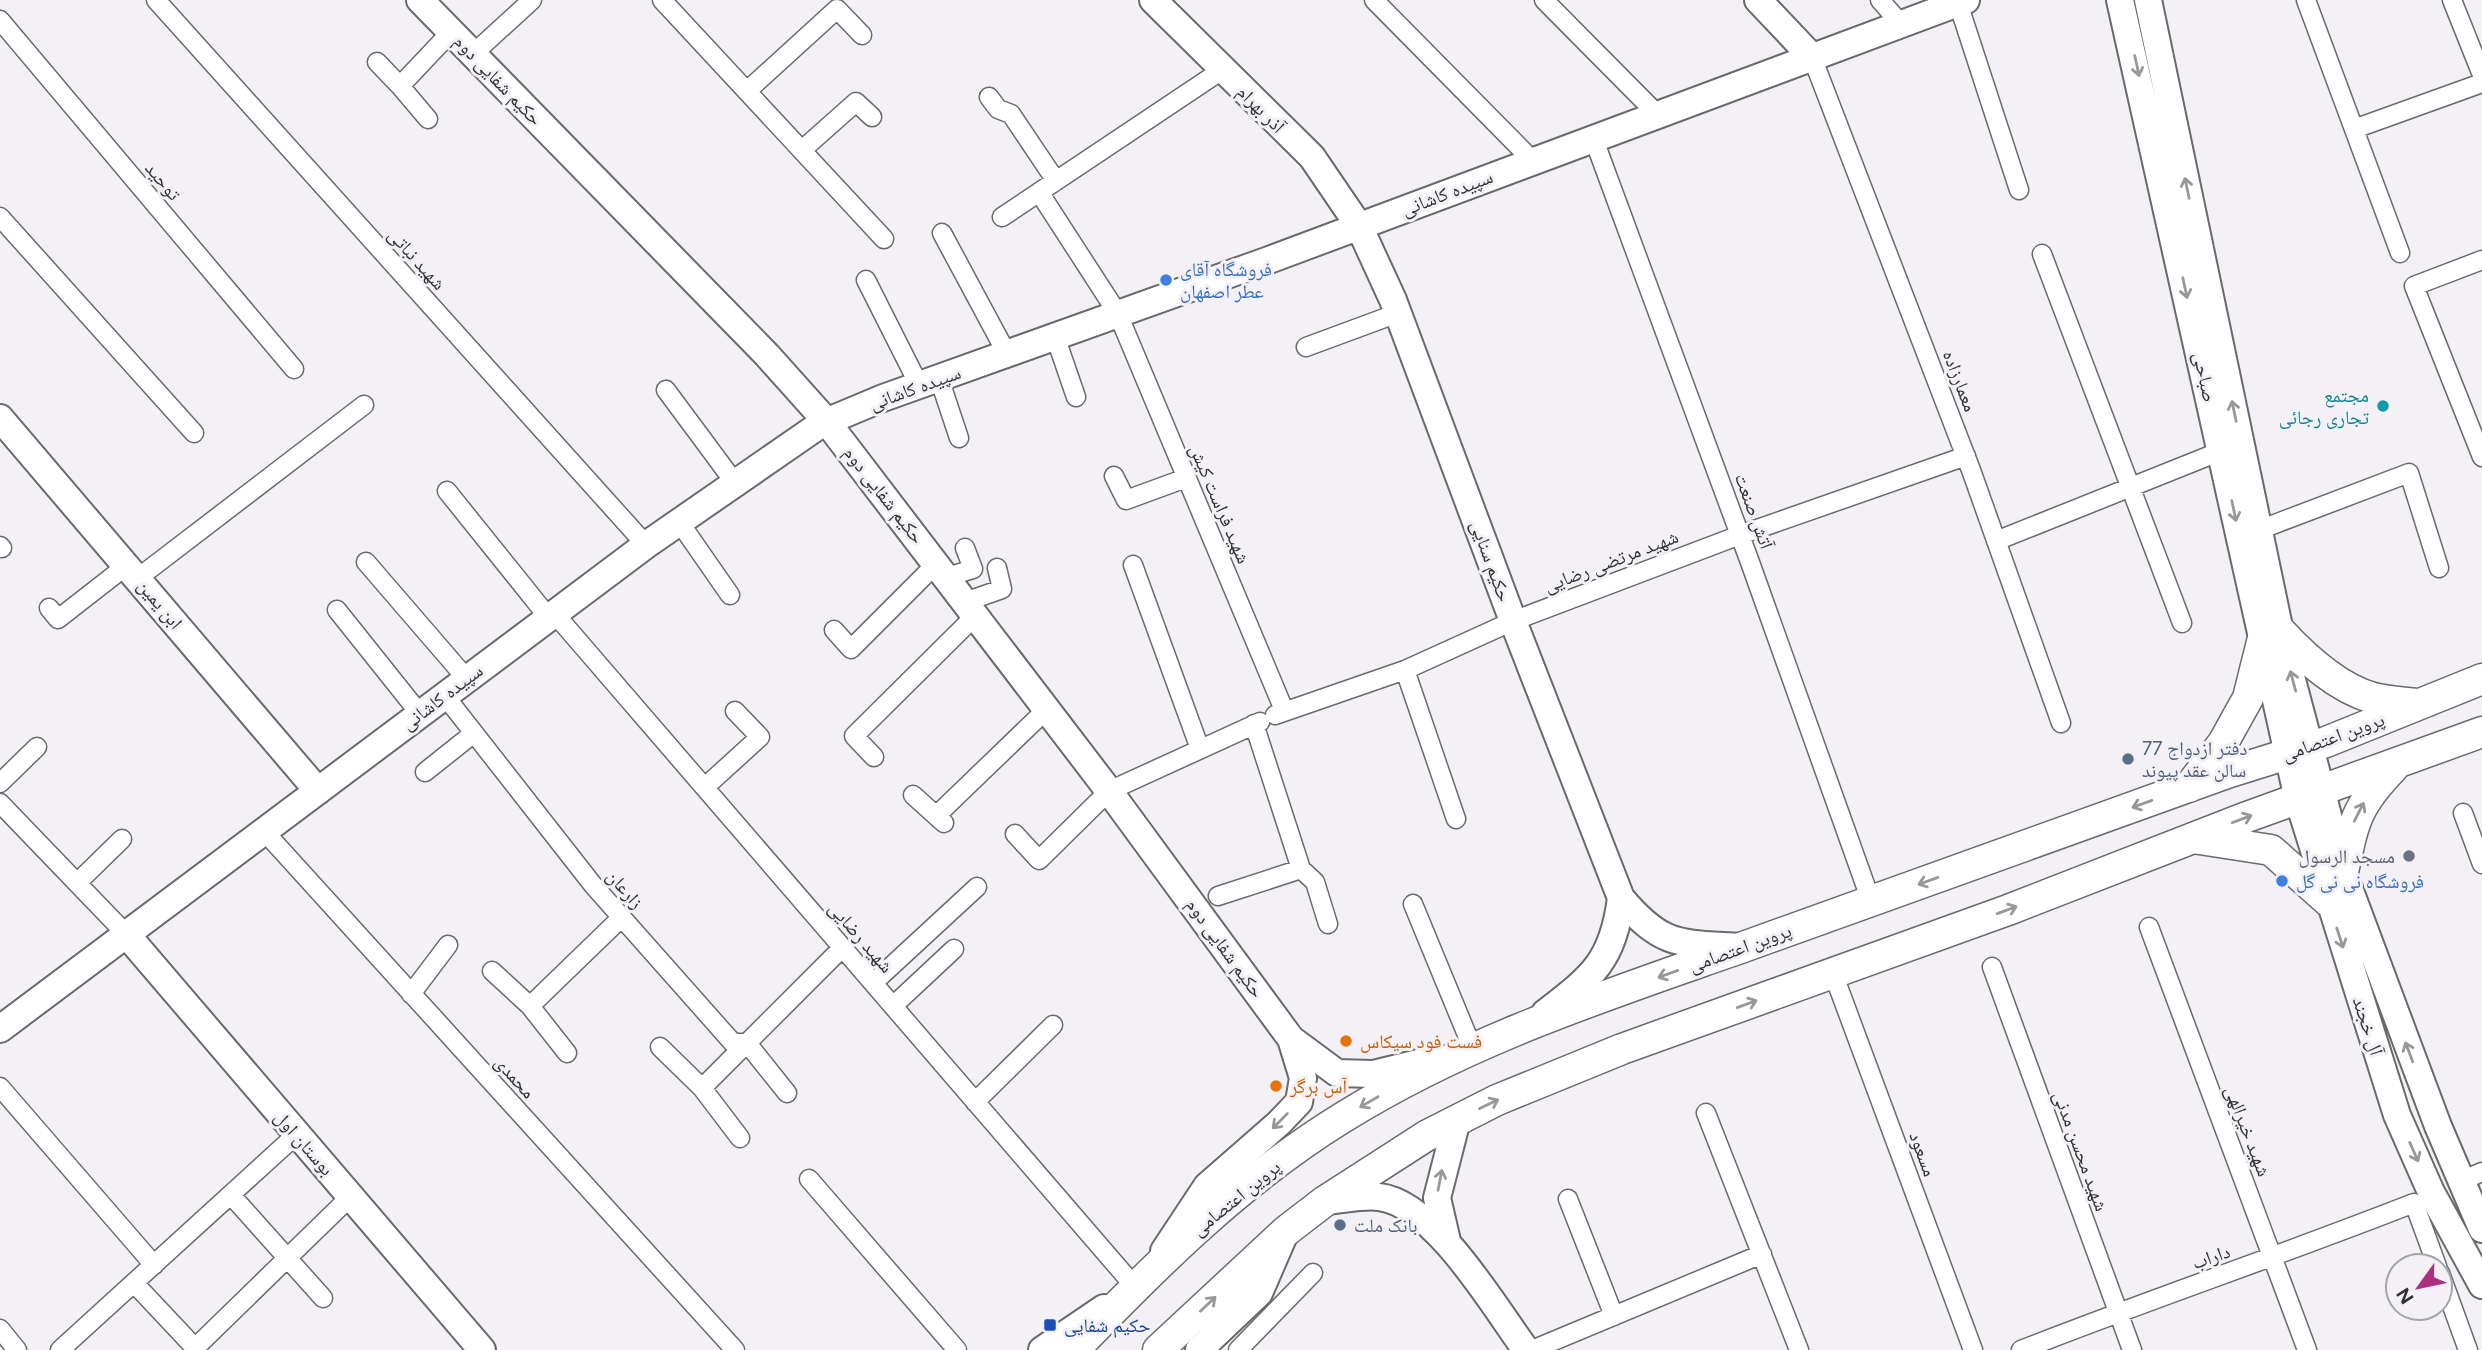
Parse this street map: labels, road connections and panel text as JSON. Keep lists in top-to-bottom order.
{
  "streets": {
    "main road": ["پروین اعتصامی"],
    "street": [
      "حکیم شفایی دوم",
      "آذر بهرام",
      "توحید",
      "سپیده کاشانی",
      "شهید نباتی",
      "صباحی",
      "معمارزاده",
      "شهید فراست کیش",
      "آتش صنعت",
      "حکیم سنایی",
      "شهید مرتضی رضایی",
      "ابن یمین",
      "زارعان",
      "شهید رضایی",
      "آل خجند",
      "محمدی",
      "شهید خیرالهی",
      "بوستان اول",
      "شهید محسن مدنی",
      "مسعود",
      "داراب"
    ]
  },
  "crossings": [
    ["حکیم شفایی دوم", "سپیده کاشانی"],
    ["حکیم شفایی دوم", "شهید مرتضی رضایی"],
    ["آذر بهرام", "سپیده کاشانی"],
    ["آذر بهرام", "حکیم سنایی"],
    ["سپیده کاشانی", "شهید نباتی"],
    ["سپیده کاشانی", "معمارزاده"],
    ["سپیده کاشانی", "شهید فراست کیش"],
    ["سپیده کاشانی", "آتش صنعت"],
    ["سپیده کاشانی", "حکیم سنایی"],
    ["سپیده کاشانی", "ابن یمین"],
    ["سپیده کاشانی", "زارعان"],
    ["سپیده کاشانی", "شهید رضایی"],
    ["سپیده کاشانی", "محمدی"],
    ["سپیده کاشانی", "بوستان اول"],
    ["صباحی", "پروین اعتصامی"],
    ["صباحی", "آل خجند"],
    ["معمارزاده", "شهید مرتضی رضایی"],
    ["شهید فراست کیش", "شهید مرتضی رضایی"],
    ["آتش صنعت", "شهید مرتضی رضایی"],
    ["آتش صنعت", "پروین اعتصامی"],
    ["حکیم سنایی", "شهید مرتضی رضایی"],
    ["پروین اعتصامی", "شهید رضایی"],
    ["پروین اعتصامی", "آل خجند"],
    ["شهید خیرالهی", "داراب"],
    ["شهید محسن مدنی", "داراب"]
  ],
  "places": {
    "other": [
      "فروشگاه آقای عطر اصفهان",
      "مجتمع تجاری رجائی",
      "دفتر ازدواج 77 سالن عقد پیوند",
      "مسجد الرسول",
      "فروشگاه نی نی گل",
      "فست فود سیکاس",
      "آس برگر",
      "بانک ملت"
    ],
    "transit": ["حکیم شفایی"]
  },
  "north": "bottom left"
}
